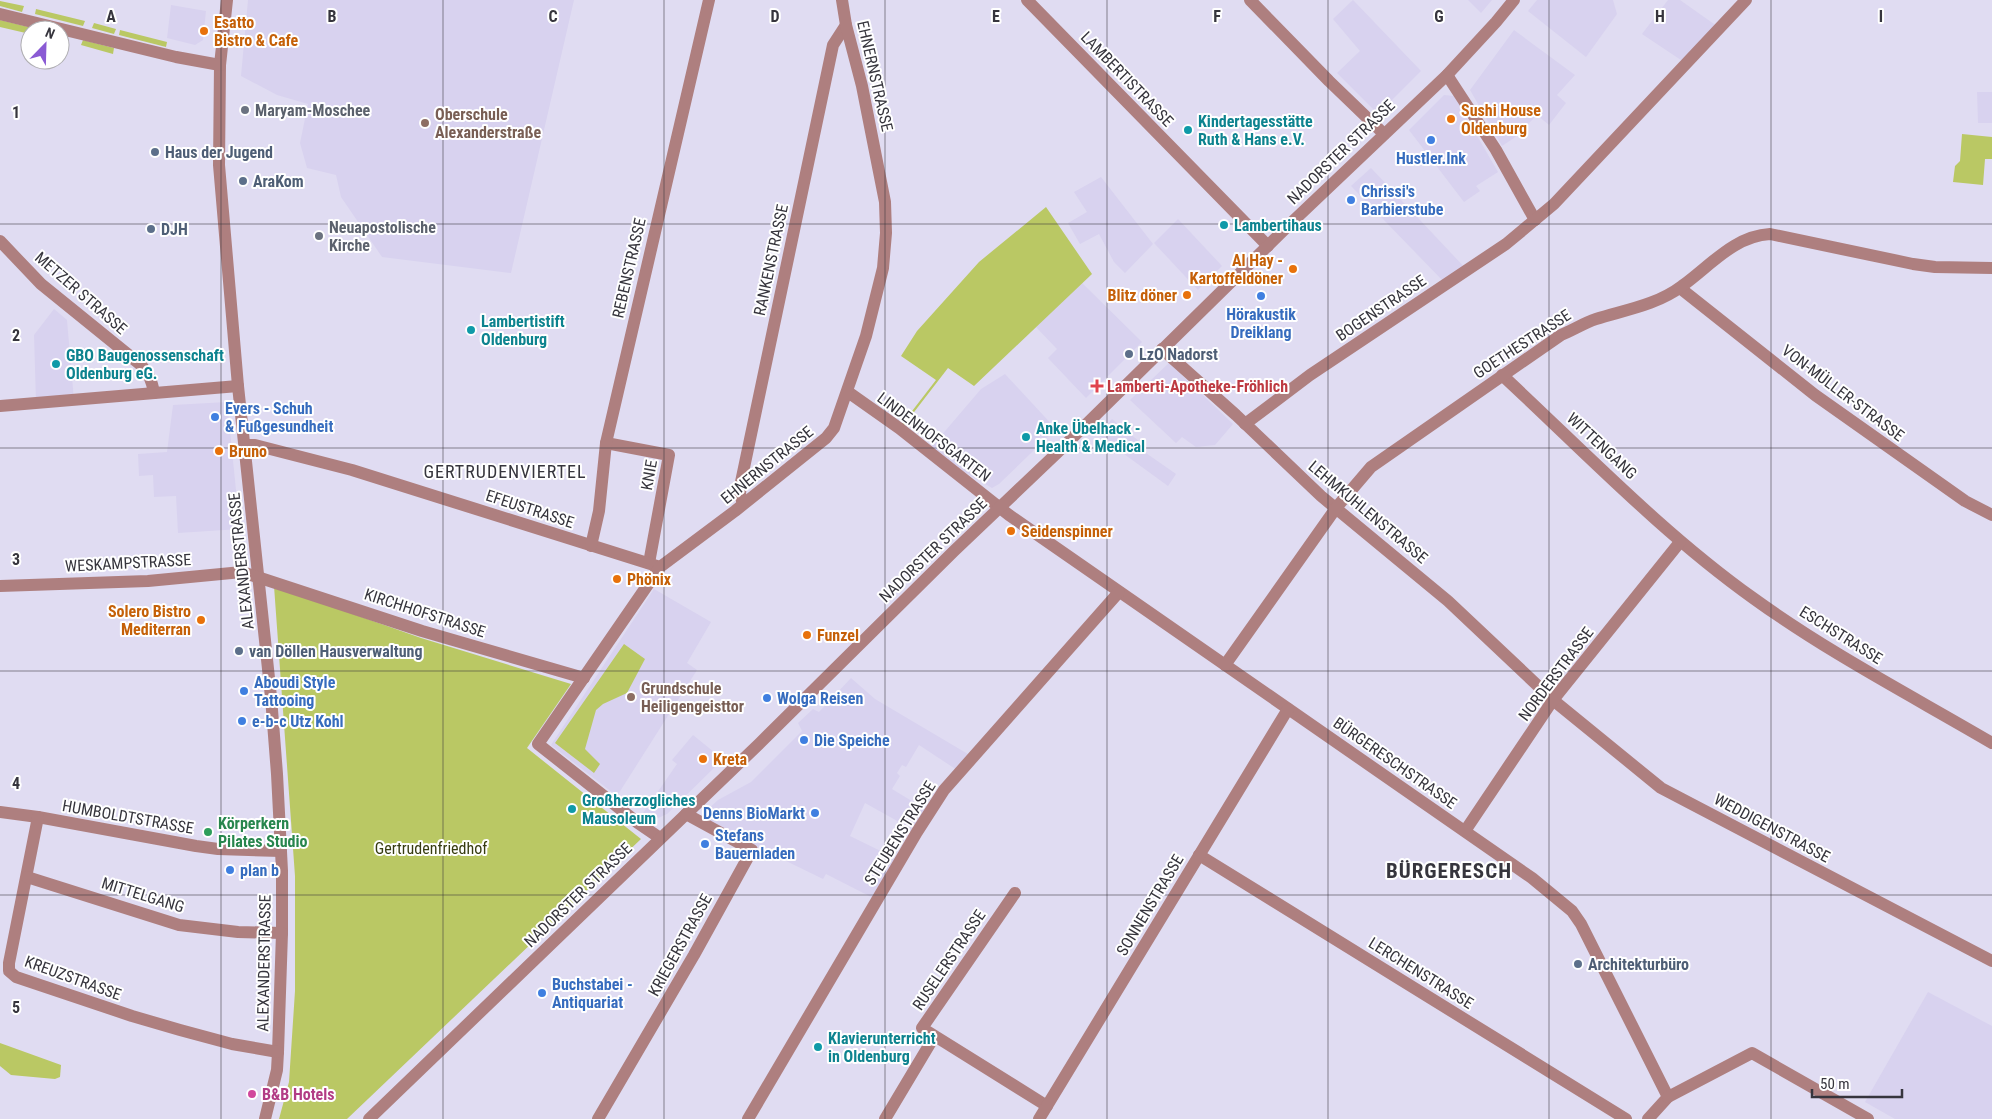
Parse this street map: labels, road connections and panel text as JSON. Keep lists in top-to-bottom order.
{
  "streets": {
    "street": [
      "EHNERNSTRASSE",
      "LAMBERTISTRASSE",
      "NADORSTER STRASSE",
      "RANKENSTRASSE",
      "REBENSTRASSE",
      "METZER STRASSE",
      "BOGENSTRASSE",
      "GOETHESTRASSE",
      "VON-MÜLLER-STRASSE",
      "LINDENHOFSGARTEN",
      "WITTENGANG",
      "KNIE",
      "EFEUSTRASSE",
      "LEHMKUHLENSTRASSE",
      "ALEXANDERSTRASSE",
      "WESKAMPSTRASSE",
      "KIRCHHOFSTRASSE",
      "ESCHSTRASSE",
      "NORDERSTRASSE",
      "BÜRGERESCHSTRASSE",
      "HUMBOLDTSTRASSE",
      "WEDDIGENSTRASSE",
      "STEUBENSTRASSE",
      "MITTELGANG",
      "SONNENSTRASSE",
      "KRIEGERSTRASSE",
      "RUSELERSTRASSE",
      "LERCHENSTRASSE",
      "KREUZSTRASSE"
    ]
  },
  "crossings": [
    ["EHNERNSTRASSE", "NADORSTER STRASSE"],
    ["EHNERNSTRASSE", "RANKENSTRASSE"],
    ["EHNERNSTRASSE", "LINDENHOFSGARTEN"],
    ["EHNERNSTRASSE", "KNIE"],
    ["EHNERNSTRASSE", "EFEUSTRASSE"],
    ["EHNERNSTRASSE", "KIRCHHOFSTRASSE"],
    ["LAMBERTISTRASSE", "NADORSTER STRASSE"],
    ["NADORSTER STRASSE", "LINDENHOFSGARTEN"],
    ["NADORSTER STRASSE", "LEHMKUHLENSTRASSE"],
    ["NADORSTER STRASSE", "BÜRGERESCHSTRASSE"],
    ["NADORSTER STRASSE", "KRIEGERSTRASSE"],
    ["REBENSTRASSE", "KNIE"],
    ["REBENSTRASSE", "EFEUSTRASSE"],
    ["BOGENSTRASSE", "LEHMKUHLENSTRASSE"],
    ["GOETHESTRASSE", "VON-MÜLLER-STRASSE"],
    ["GOETHESTRASSE", "WITTENGANG"],
    ["GOETHESTRASSE", "LEHMKUHLENSTRASSE"],
    ["GOETHESTRASSE", "BÜRGERESCHSTRASSE"],
    ["LINDENHOFSGARTEN", "BÜRGERESCHSTRASSE"],
    ["WITTENGANG", "ESCHSTRASSE"],
    ["WITTENGANG", "NORDERSTRASSE"],
    ["KNIE", "EFEUSTRASSE"],
    ["EFEUSTRASSE", "ALEXANDERSTRASSE"],
    ["LEHMKUHLENSTRASSE", "NORDERSTRASSE"],
    ["LEHMKUHLENSTRASSE", "WEDDIGENSTRASSE"],
    ["ALEXANDERSTRASSE", "WESKAMPSTRASSE"],
    ["ALEXANDERSTRASSE", "KIRCHHOFSTRASSE"],
    ["ALEXANDERSTRASSE", "HUMBOLDTSTRASSE"],
    ["ALEXANDERSTRASSE", "MITTELGANG"],
    ["ALEXANDERSTRASSE", "KREUZSTRASSE"],
    ["WESKAMPSTRASSE", "KIRCHHOFSTRASSE"],
    ["ESCHSTRASSE", "NORDERSTRASSE"],
    ["NORDERSTRASSE", "BÜRGERESCHSTRASSE"],
    ["NORDERSTRASSE", "WEDDIGENSTRASSE"],
    ["BÜRGERESCHSTRASSE", "STEUBENSTRASSE"],
    ["BÜRGERESCHSTRASSE", "SONNENSTRASSE"],
    ["HUMBOLDTSTRASSE", "KREUZSTRASSE"],
    ["MITTELGANG", "KREUZSTRASSE"],
    ["SONNENSTRASSE", "LERCHENSTRASSE"]
  ],
  "districts": ["GERTRUDENVIERTEL", "BÜRGERESCH"],
  "parks": ["Gertrudenfriedhof"],
  "places": {
    "other": [
      "Esatto Bistro & Cafe",
      "Maryam-Moschee",
      "Sushi House Oldenburg",
      "Oberschule Alexanderstraße",
      "Kindertagesstätte Ruth & Hans e.V.",
      "Hustler.Ink",
      "Haus der Jugend",
      "AraKom",
      "Chrissi's Barbierstube",
      "Lambertihaus",
      "DJH",
      "Neuapostolische Kirche",
      "Al Hay - Kartoffeldöner",
      "Blitz döner",
      "Hörakustik Dreiklang",
      "Lambertistift Oldenburg",
      "LzO Nadorst",
      "GBO Baugenossenschaft Oldenburg eG.",
      "Evers - Schuh & Fußgesundheit",
      "Anke Übelhack - Health & Medical",
      "Bruno",
      "Seidenspinner",
      "Phönix",
      "Solero Bistro Mediterran",
      "Funzel",
      "van Döllen Hausverwaltung",
      "Aboudi Style Tattooing",
      "Grundschule Heiligengeisttor",
      "Wolga Reisen",
      "e-b-c Utz Kohl",
      "Die Speiche",
      "Kreta",
      "Großherzogliches Mausoleum",
      "Denns BioMarkt",
      "Körperkern Pilates Studio",
      "Stefans Bauernladen",
      "plan b",
      "Architekturbüro",
      "Buchstabei - Antiquariat",
      "Klavierunterricht in Oldenburg",
      "B&B Hotels"
    ],
    "health": ["Lamberti-Apotheke-Fröhlich"]
  },
  "scale_bar": "50 m",
  "north": "top right",
  "grid": {
    "columns": [
      "A",
      "B",
      "C",
      "D",
      "E",
      "F",
      "G",
      "H",
      "I"
    ],
    "rows": [
      "1",
      "2",
      "3",
      "4",
      "5"
    ]
  }
}
